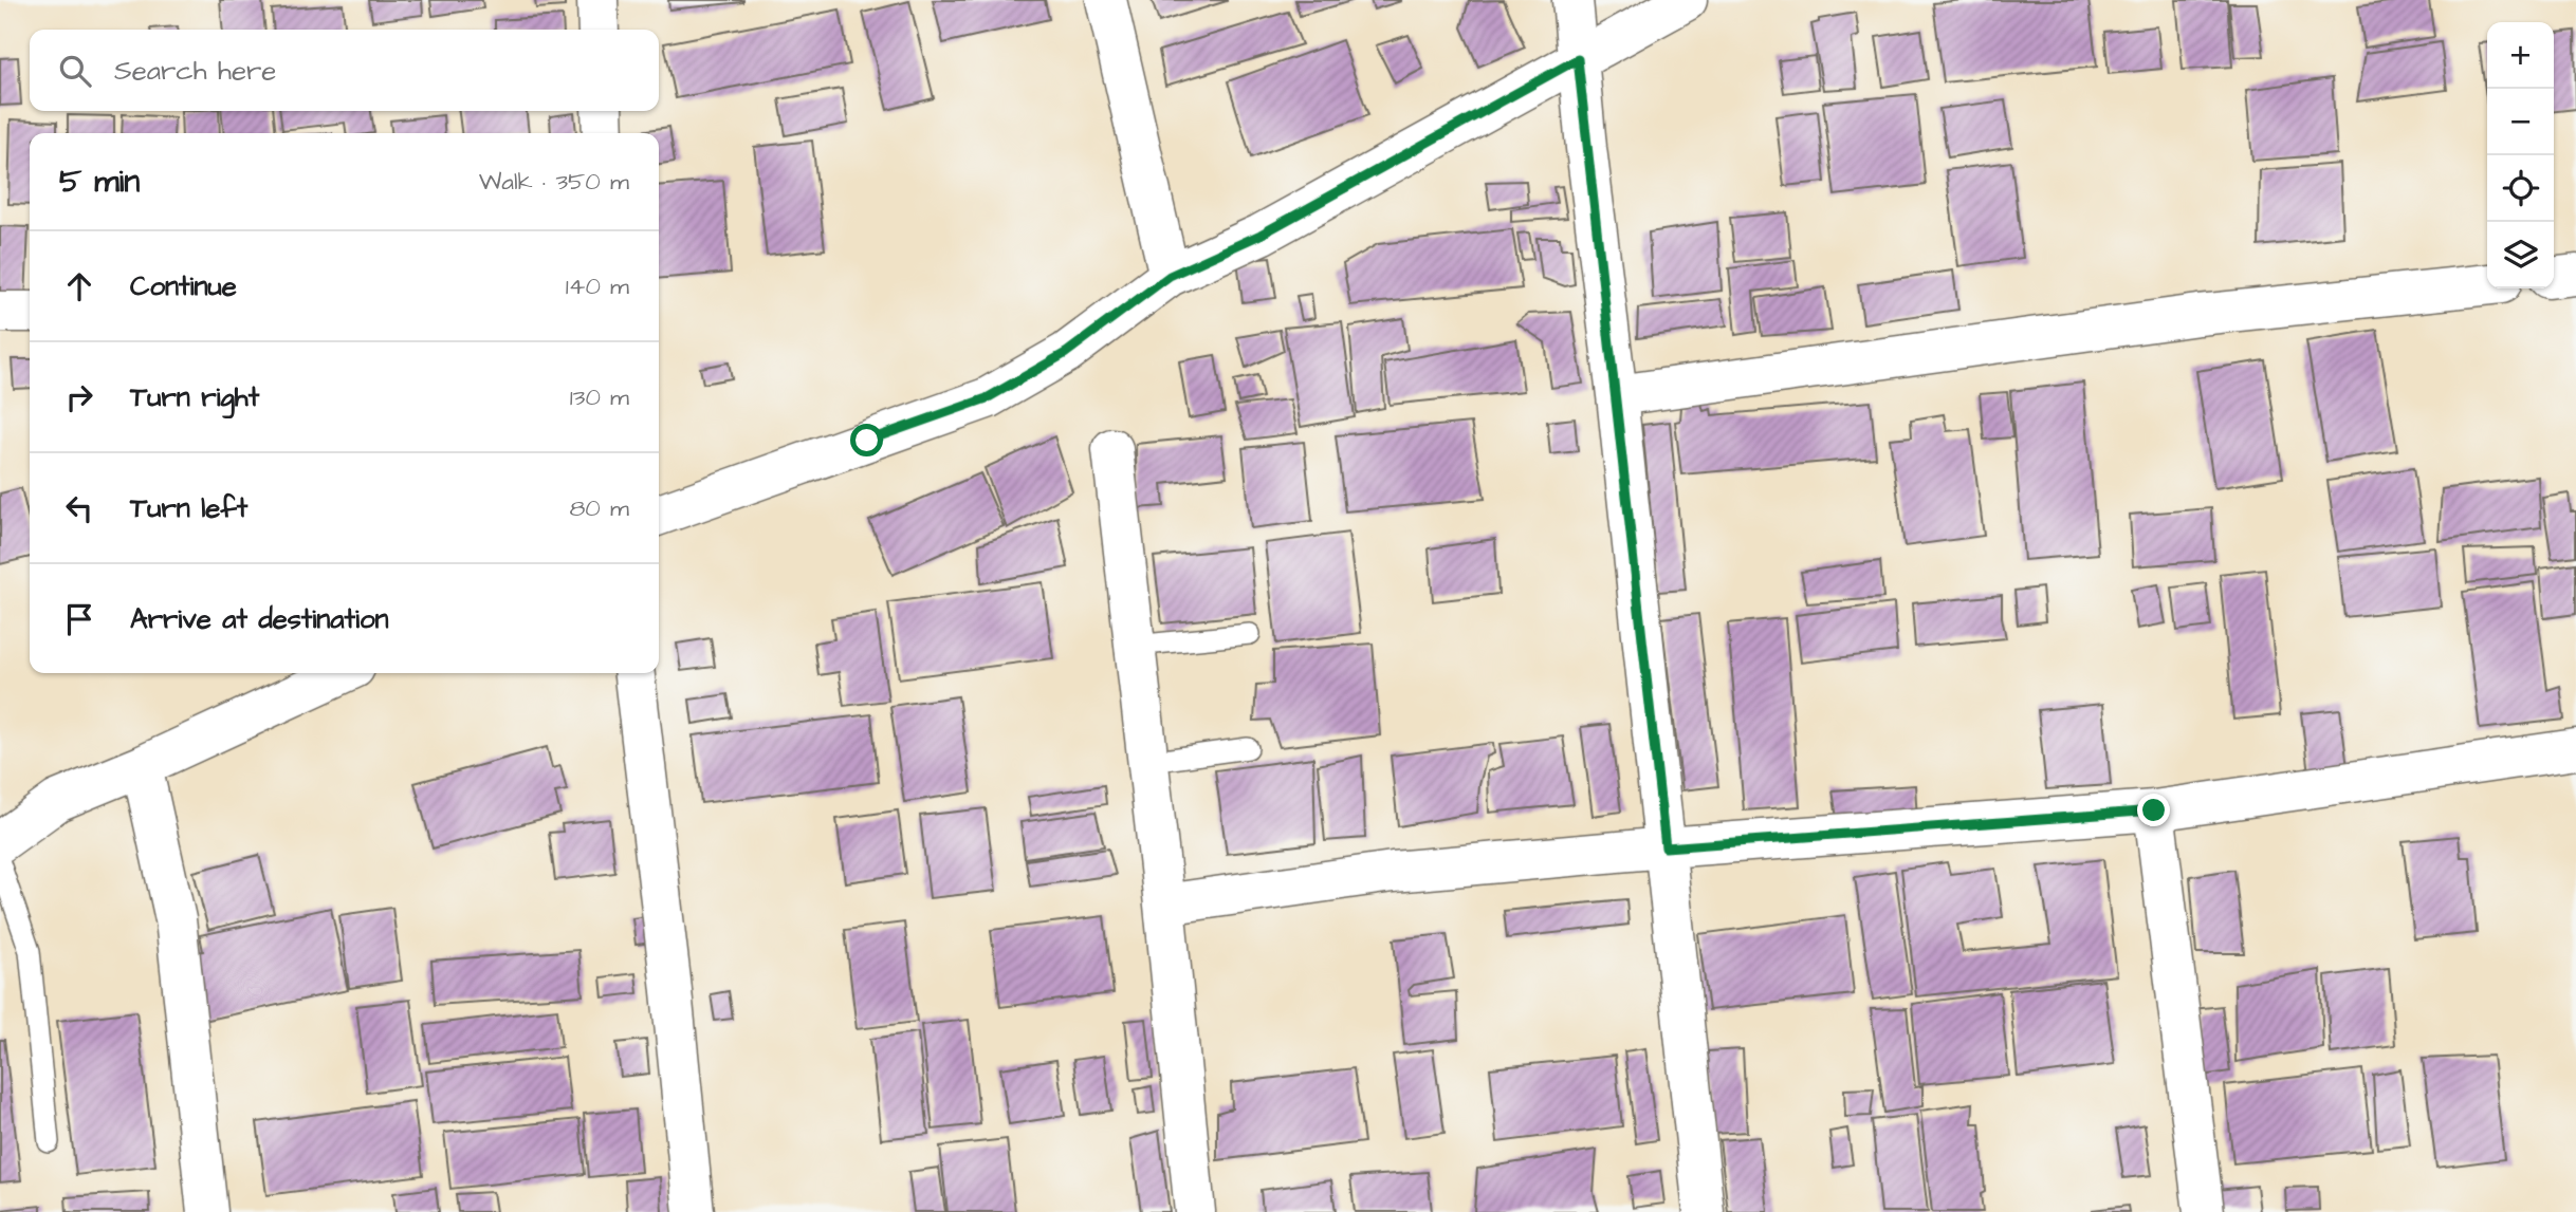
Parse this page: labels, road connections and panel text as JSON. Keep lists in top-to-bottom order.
{
  "page": {
    "map_buttons": ["+", "−"],
    "search": "Search here",
    "heading": ["5 min", "Walk · 350 m"],
    "list": [
      ["Continue", "140 m"],
      ["Turn right", "130 m"],
      ["Turn left", "80 m"],
      "Arrive at destination"
    ]
  }
}
